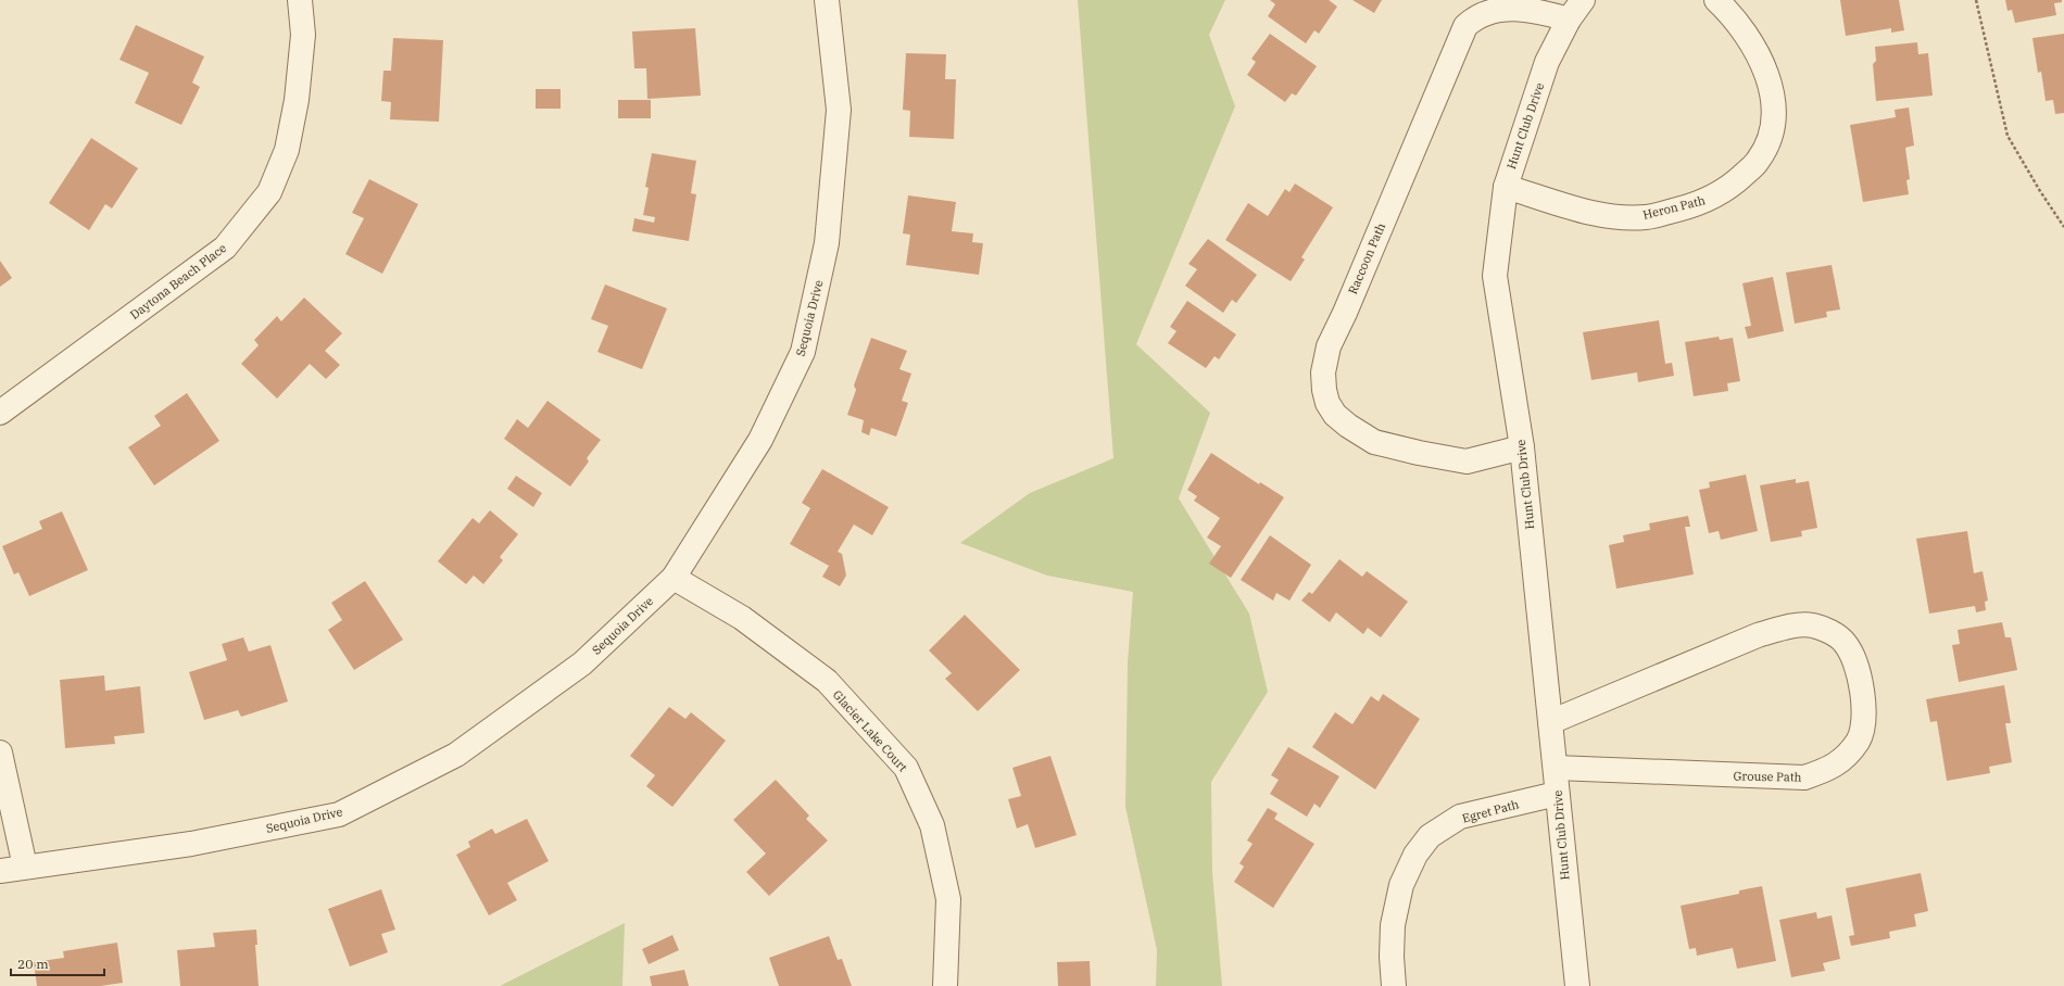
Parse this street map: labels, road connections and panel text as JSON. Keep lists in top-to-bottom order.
{
  "streets": {
    "street": [
      "Hunt Club Drive",
      "Heron Path",
      "Raccoon Path",
      "Daytona Beach Place",
      "Sequoia Drive",
      "Glacier Lake Court",
      "Grouse Path",
      "Egret Path"
    ]
  },
  "crossings": [
    ["Hunt Club Drive", "Heron Path"],
    ["Hunt Club Drive", "Raccoon Path"],
    ["Hunt Club Drive", "Grouse Path"],
    ["Hunt Club Drive", "Egret Path"],
    ["Sequoia Drive", "Glacier Lake Court"]
  ],
  "scale_bar": "20 m"
}
